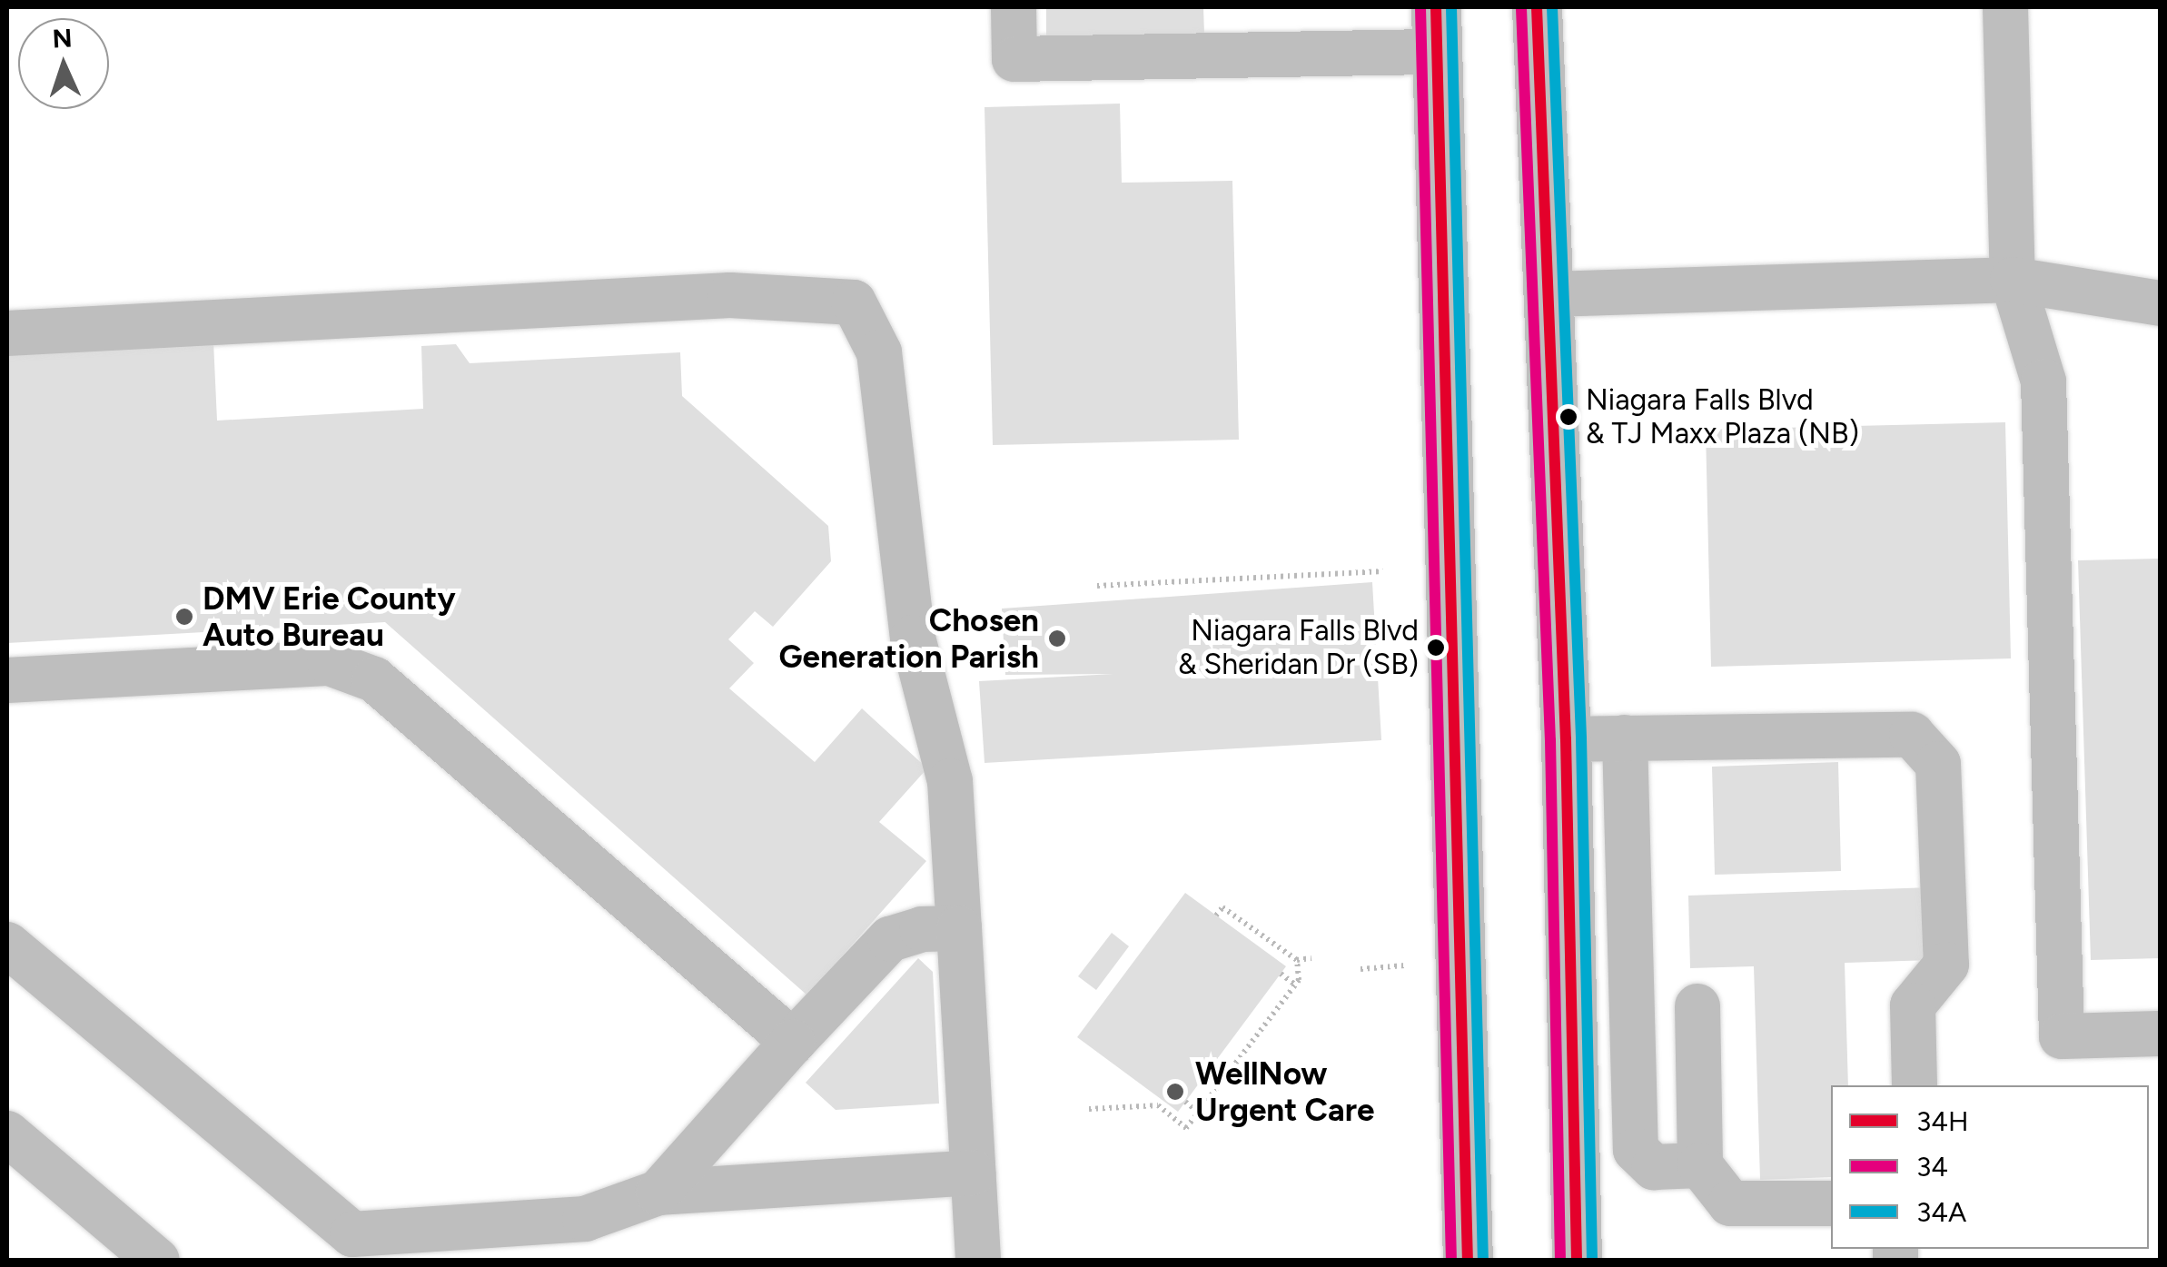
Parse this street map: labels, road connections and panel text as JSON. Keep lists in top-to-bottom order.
{
  "places": [
    "Niagara Falls Blvd & TJ Maxx Plaza (NB)",
    "DMV Erie County Auto Bureau",
    "Chosen Generation Parish",
    "Niagara Falls Blvd & Sheridan Dr (SB)",
    "WellNow Urgent Care"
  ],
  "lines": ["transit line 34H", "transit line 34", "transit line 34A"],
  "legend": ["34H", "34", "34A"],
  "north": "top"
}
